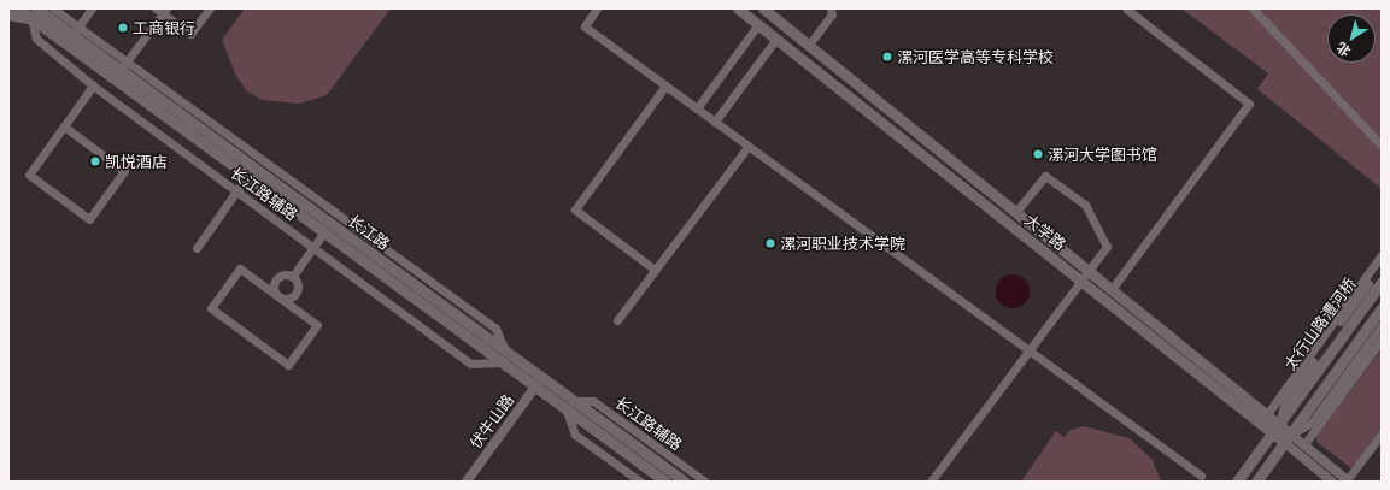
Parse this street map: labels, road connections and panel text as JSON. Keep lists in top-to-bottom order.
{
  "streets": {
    "main road": ["长江路", "大学路", "太行山路澧河桥"],
    "street": ["长江路辅路", "伏牛山路"]
  },
  "crossings": [
    ["长江路辅路", "长江路"],
    ["长江路", "伏牛山路"]
  ],
  "places": [
    "工商银行",
    "漯河医学高等专科学校",
    "漯河大学图书馆",
    "凯悦酒店",
    "漯河职业技术学院"
  ],
  "north": "bottom left"
}
